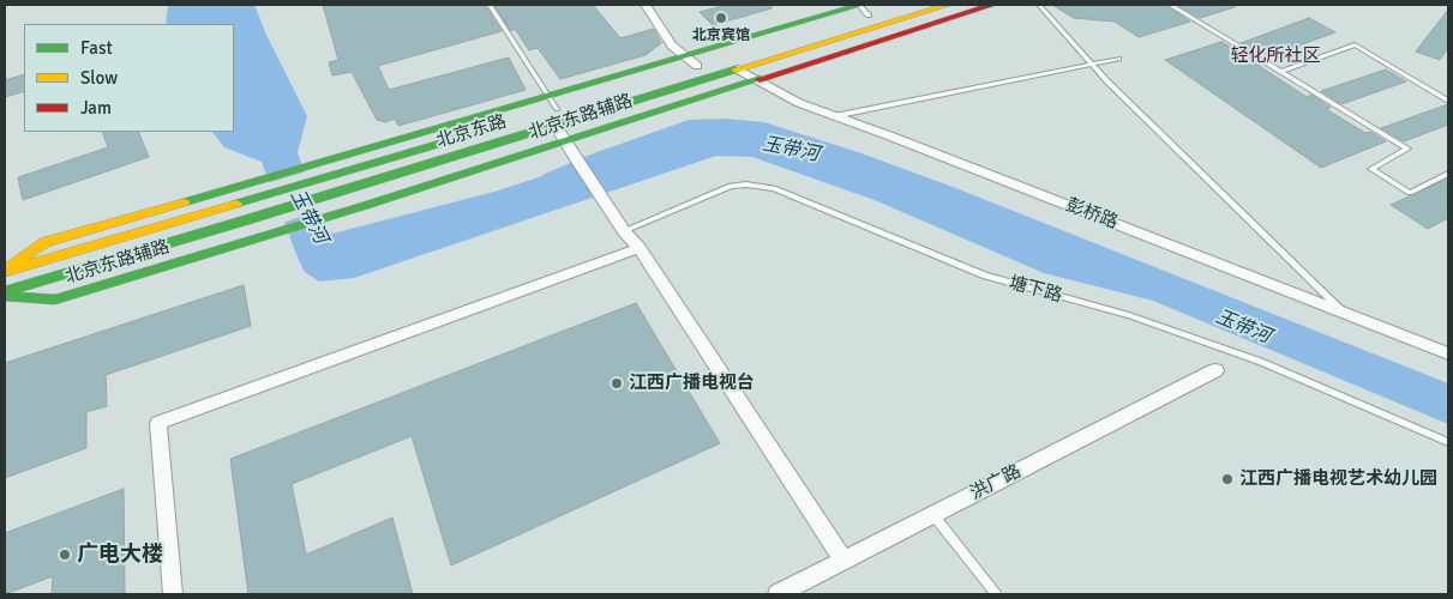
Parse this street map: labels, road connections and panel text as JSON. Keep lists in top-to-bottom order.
{
  "streets": {
    "main road": ["北京东路辅路", "北京东路"],
    "street": ["彭桥路", "洪广路"],
    "lane": ["塘下路"]
  },
  "crossings": [
    ["北京东路辅路", "北京东路"],
    ["北京东路辅路", "彭桥路"],
    ["北京东路", "彭桥路"]
  ],
  "districts": ["轻化所社区"],
  "water": ["玉带河"],
  "places": [
    "北京宾馆",
    "江西广播电视台",
    "江西广播电视艺术幼儿园",
    "广电大楼"
  ],
  "legend": ["Fast", "Slow", "Jam"]
}
